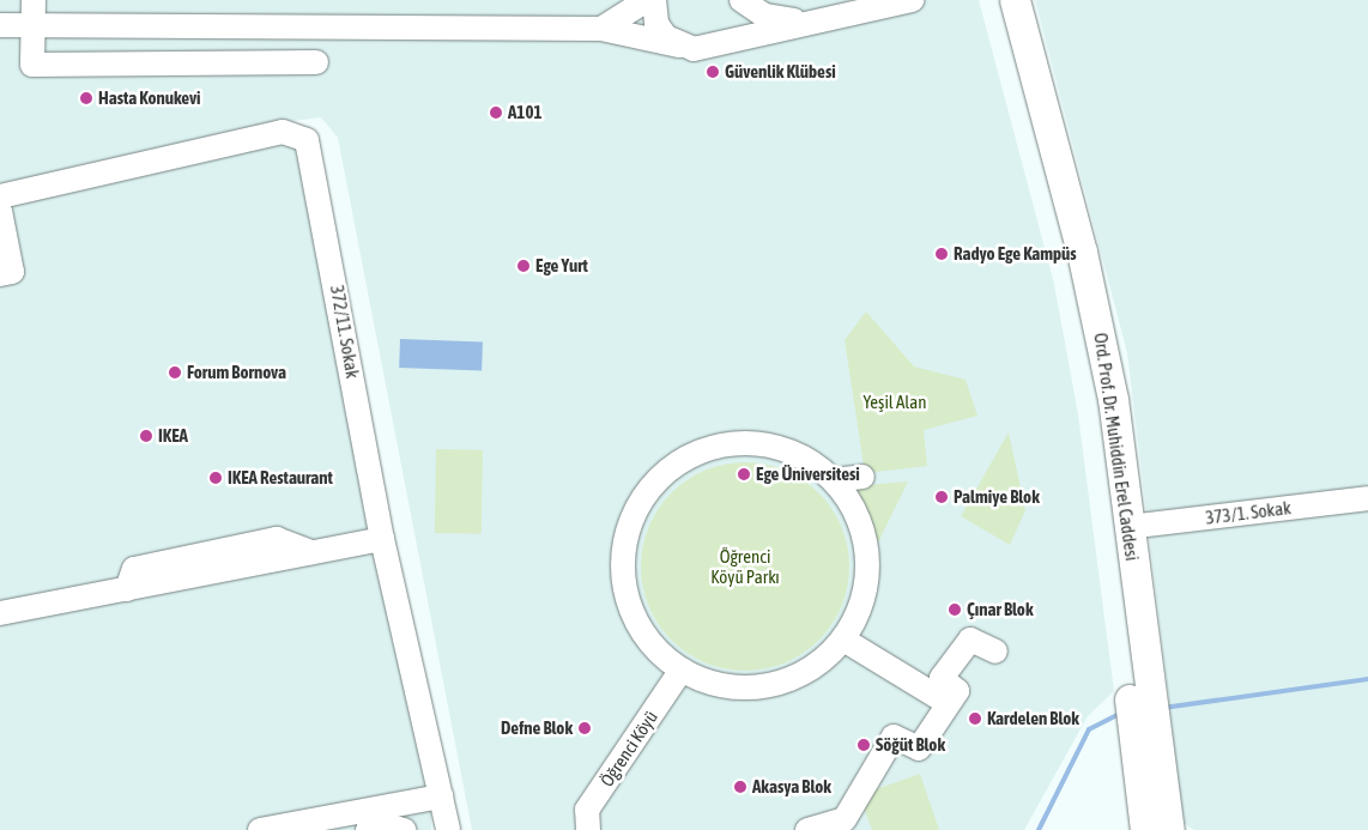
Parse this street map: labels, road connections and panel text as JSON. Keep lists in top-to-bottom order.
{
  "streets": {
    "main road": ["Ord. Prof. Dr. Muhiddin Erel Caddesi"],
    "street": ["372/11. Sokak", "373/1. Sokak", "Öğrenci Köyü"]
  },
  "crossings": [
    ["Ord. Prof. Dr. Muhiddin Erel Caddesi", "373/1. Sokak"]
  ],
  "parks": ["Yeşil Alan", "Öğrenci Köyü Parkı"],
  "places": [
    "Güvenlik Klübesi",
    "Hasta Konukevi",
    "A101",
    "Radyo Ege Kampüs",
    "Ege Yurt",
    "Forum Bornova",
    "IKEA",
    "Ege Üniversitesi",
    "IKEA Restaurant",
    "Palmiye Blok",
    "Çınar Blok",
    "Kardelen Blok",
    "Defne Blok",
    "Söğüt Blok",
    "Akasya Blok"
  ]
}
